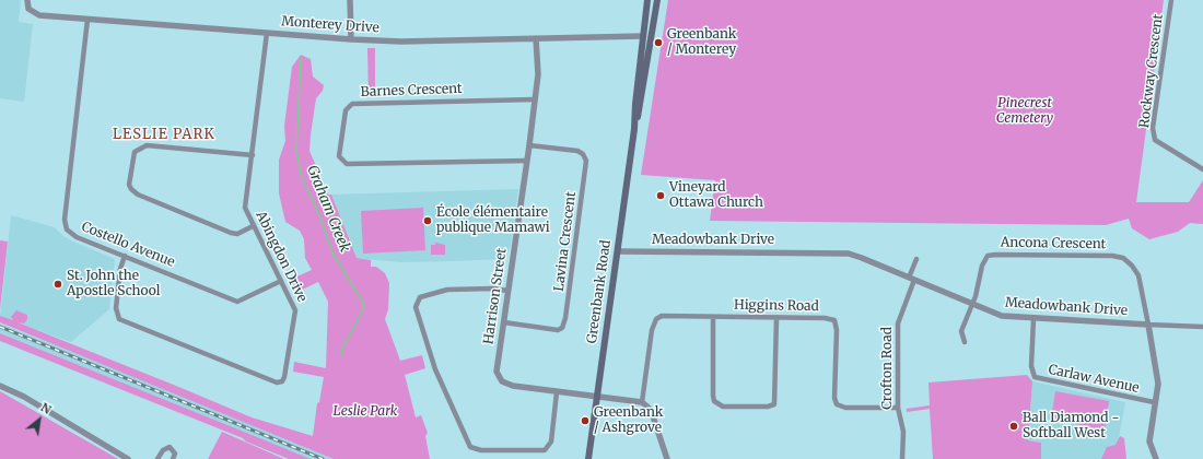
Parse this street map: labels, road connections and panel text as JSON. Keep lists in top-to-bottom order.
{
  "streets": {
    "main road": ["Greenbank Road"],
    "street": [
      "Monterey Drive",
      "Rockway Crescent",
      "Barnes Crescent",
      "Meadowbank Drive",
      "Lavina Crescent",
      "Ancona Crescent",
      "Costello Avenue",
      "Abingdon Drive",
      "Harrison Street",
      "Higgins Road",
      "Crofton Road",
      "Carlaw Avenue"
    ]
  },
  "crossings": [
    ["Monterey Drive", "Costello Avenue"],
    ["Monterey Drive", "Abingdon Drive"],
    ["Monterey Drive", "Greenbank Road"],
    ["Monterey Drive", "Harrison Street"],
    ["Barnes Crescent", "Harrison Street"],
    ["Meadowbank Drive", "Ancona Crescent"],
    ["Meadowbank Drive", "Greenbank Road"],
    ["Meadowbank Drive", "Crofton Road"],
    ["Meadowbank Drive", "Carlaw Avenue"],
    ["Lavina Crescent", "Harrison Street"],
    ["Costello Avenue", "Abingdon Drive"],
    ["Greenbank Road", "Harrison Street"],
    ["Harrison Street", "Higgins Road"],
    ["Higgins Road", "Crofton Road"]
  ],
  "districts": ["LESLIE PARK"],
  "water": ["Graham Creek"],
  "parks": ["Pinecrest Cemetery", "Leslie Park"],
  "places": [
    "Greenbank / Monterey",
    "Vineyard Ottawa Church",
    "École élémentaire publique Mamawi",
    "St. John the Apostle School",
    "Greenbank / Ashgrove",
    "Ball Diamond - Softball West"
  ],
  "north": "top right"
}
